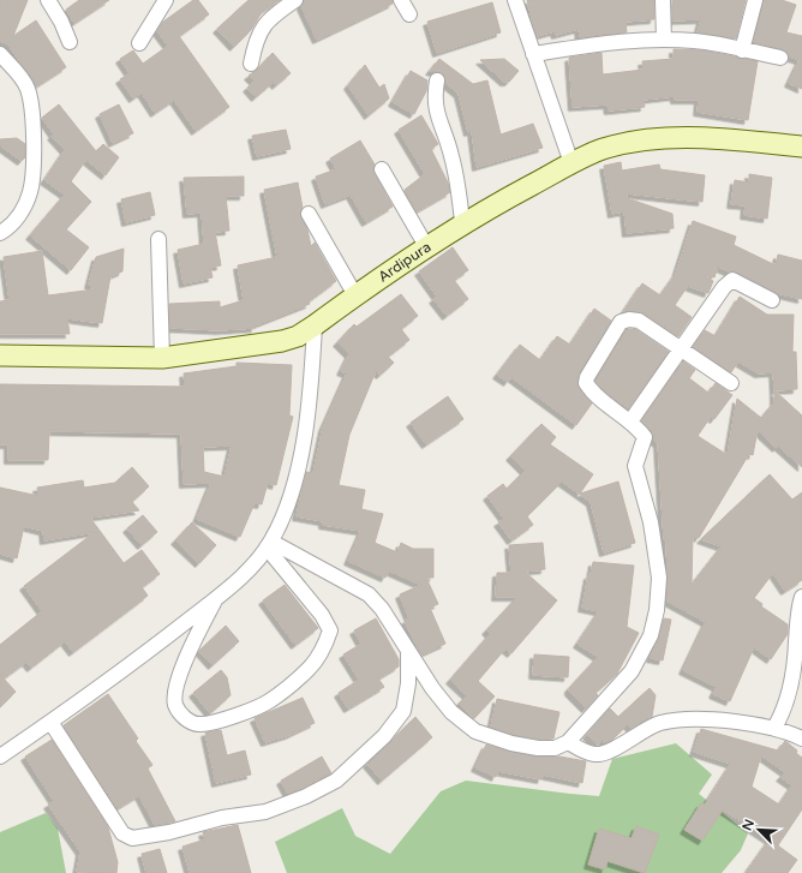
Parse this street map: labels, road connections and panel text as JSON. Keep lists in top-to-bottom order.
{
  "streets": {
    "street": ["Ardipura"]
  },
  "north": "top left"
}
